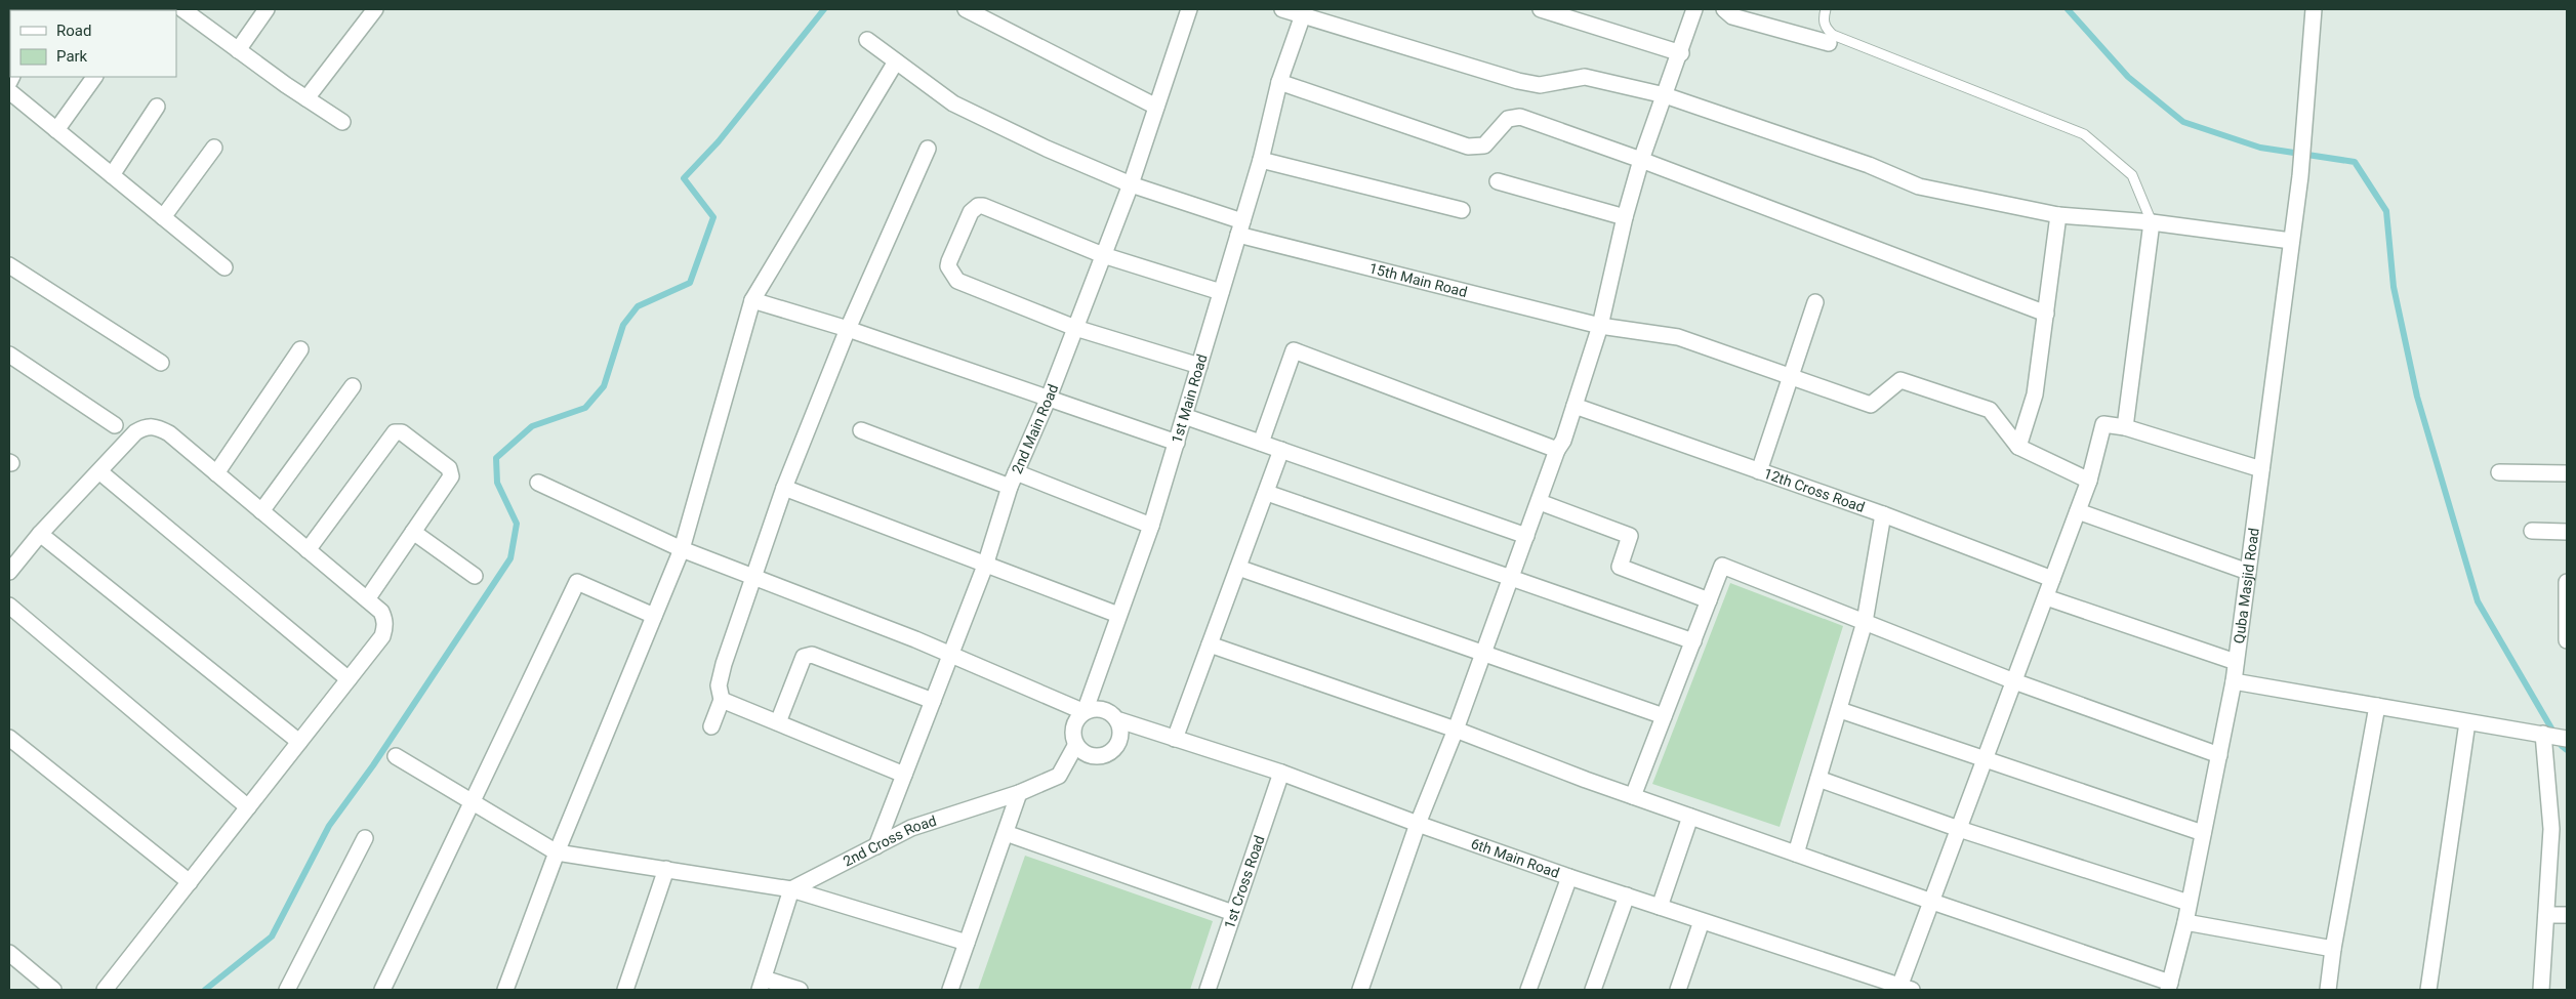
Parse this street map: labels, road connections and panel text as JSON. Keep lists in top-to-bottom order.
{
  "streets": {
    "street": [
      "15th Main Road",
      "1st Main Road",
      "2nd Main Road",
      "12th Cross Road",
      "Quba Masjid Road",
      "2nd Cross Road",
      "6th Main Road",
      "1st Cross Road"
    ]
  },
  "crossings": [
    ["15th Main Road", "1st Main Road"],
    ["15th Main Road", "2nd Main Road"],
    ["1st Main Road", "2nd Cross Road"],
    ["1st Main Road", "6th Main Road"],
    ["2nd Main Road", "2nd Cross Road"],
    ["2nd Cross Road", "6th Main Road"],
    ["6th Main Road", "1st Cross Road"]
  ],
  "legend": ["Road", "Park"]
}
